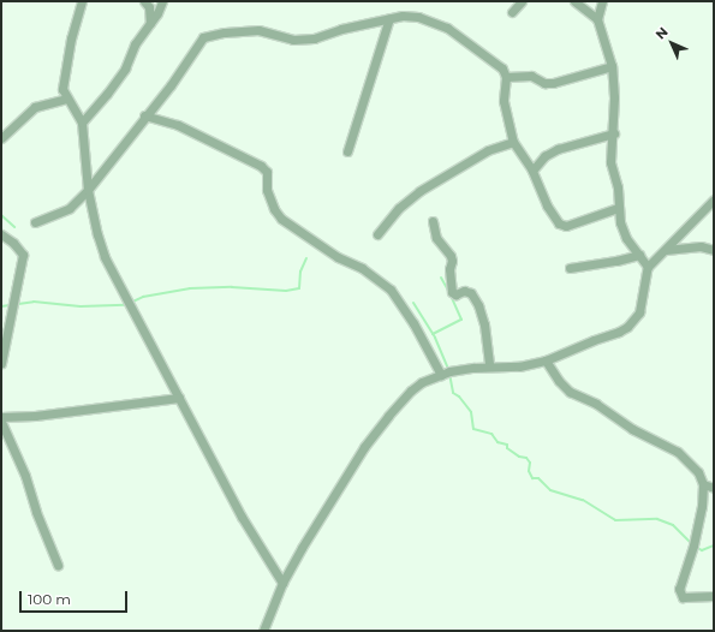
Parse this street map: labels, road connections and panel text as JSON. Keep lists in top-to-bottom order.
{
  "scale_bar": "100 m",
  "north": "top left"
}
